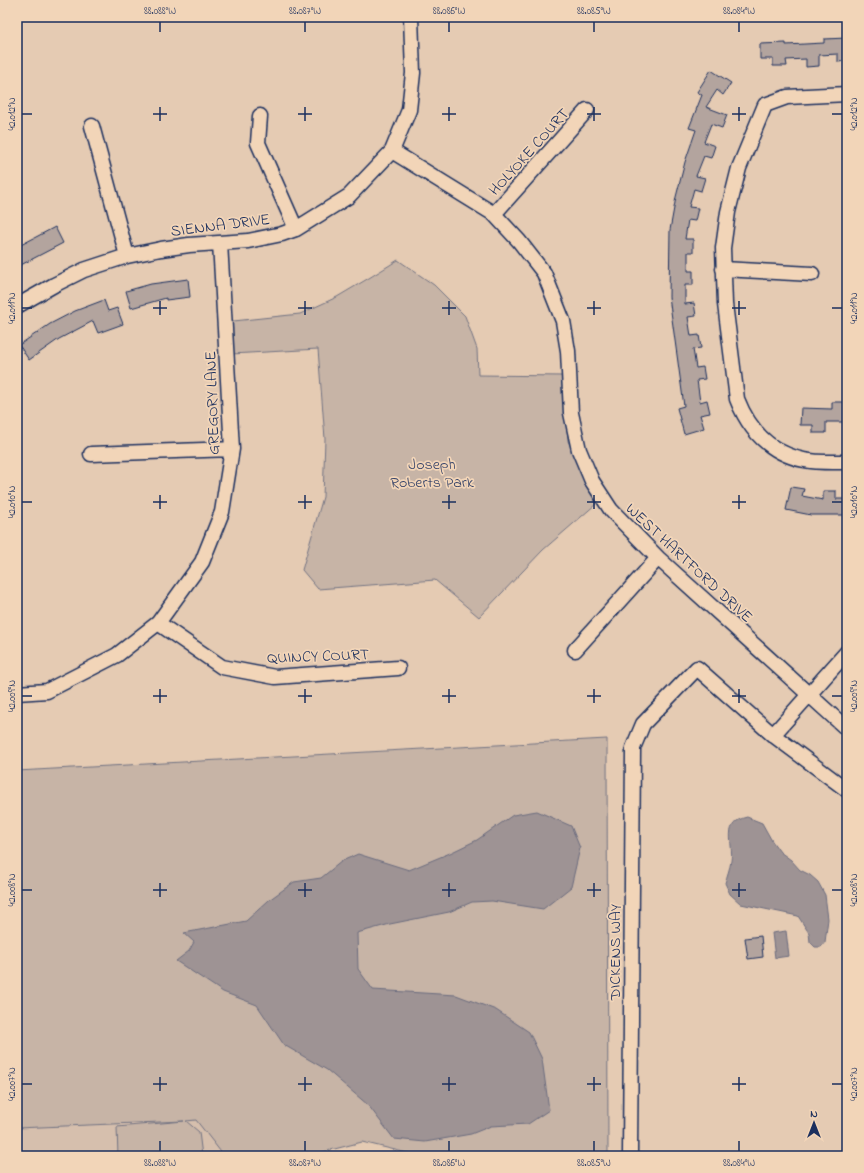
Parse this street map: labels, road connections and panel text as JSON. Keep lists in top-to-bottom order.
{
  "streets": {
    "street": [
      "HOLYOKE COURT",
      "SIENNA DRIVE",
      "GREGORY LANE",
      "WEST HARTFORD DRIVE",
      "QUINCY COURT",
      "DICKENS WAY"
    ]
  },
  "crossings": [
    ["HOLYOKE COURT", "WEST HARTFORD DRIVE"],
    ["SIENNA DRIVE", "GREGORY LANE"],
    ["SIENNA DRIVE", "WEST HARTFORD DRIVE"],
    ["GREGORY LANE", "QUINCY COURT"]
  ],
  "parks": ["Joseph Roberts Park"],
  "north": "top",
  "coordinates": [
    "88.088°W",
    "88.087°W",
    "88.086°W",
    "88.085°W",
    "88.084°W",
    "42.012°N",
    "42.011°N",
    "42.010°N",
    "42.009°N",
    "42.008°N",
    "42.007°N"
  ]
}
